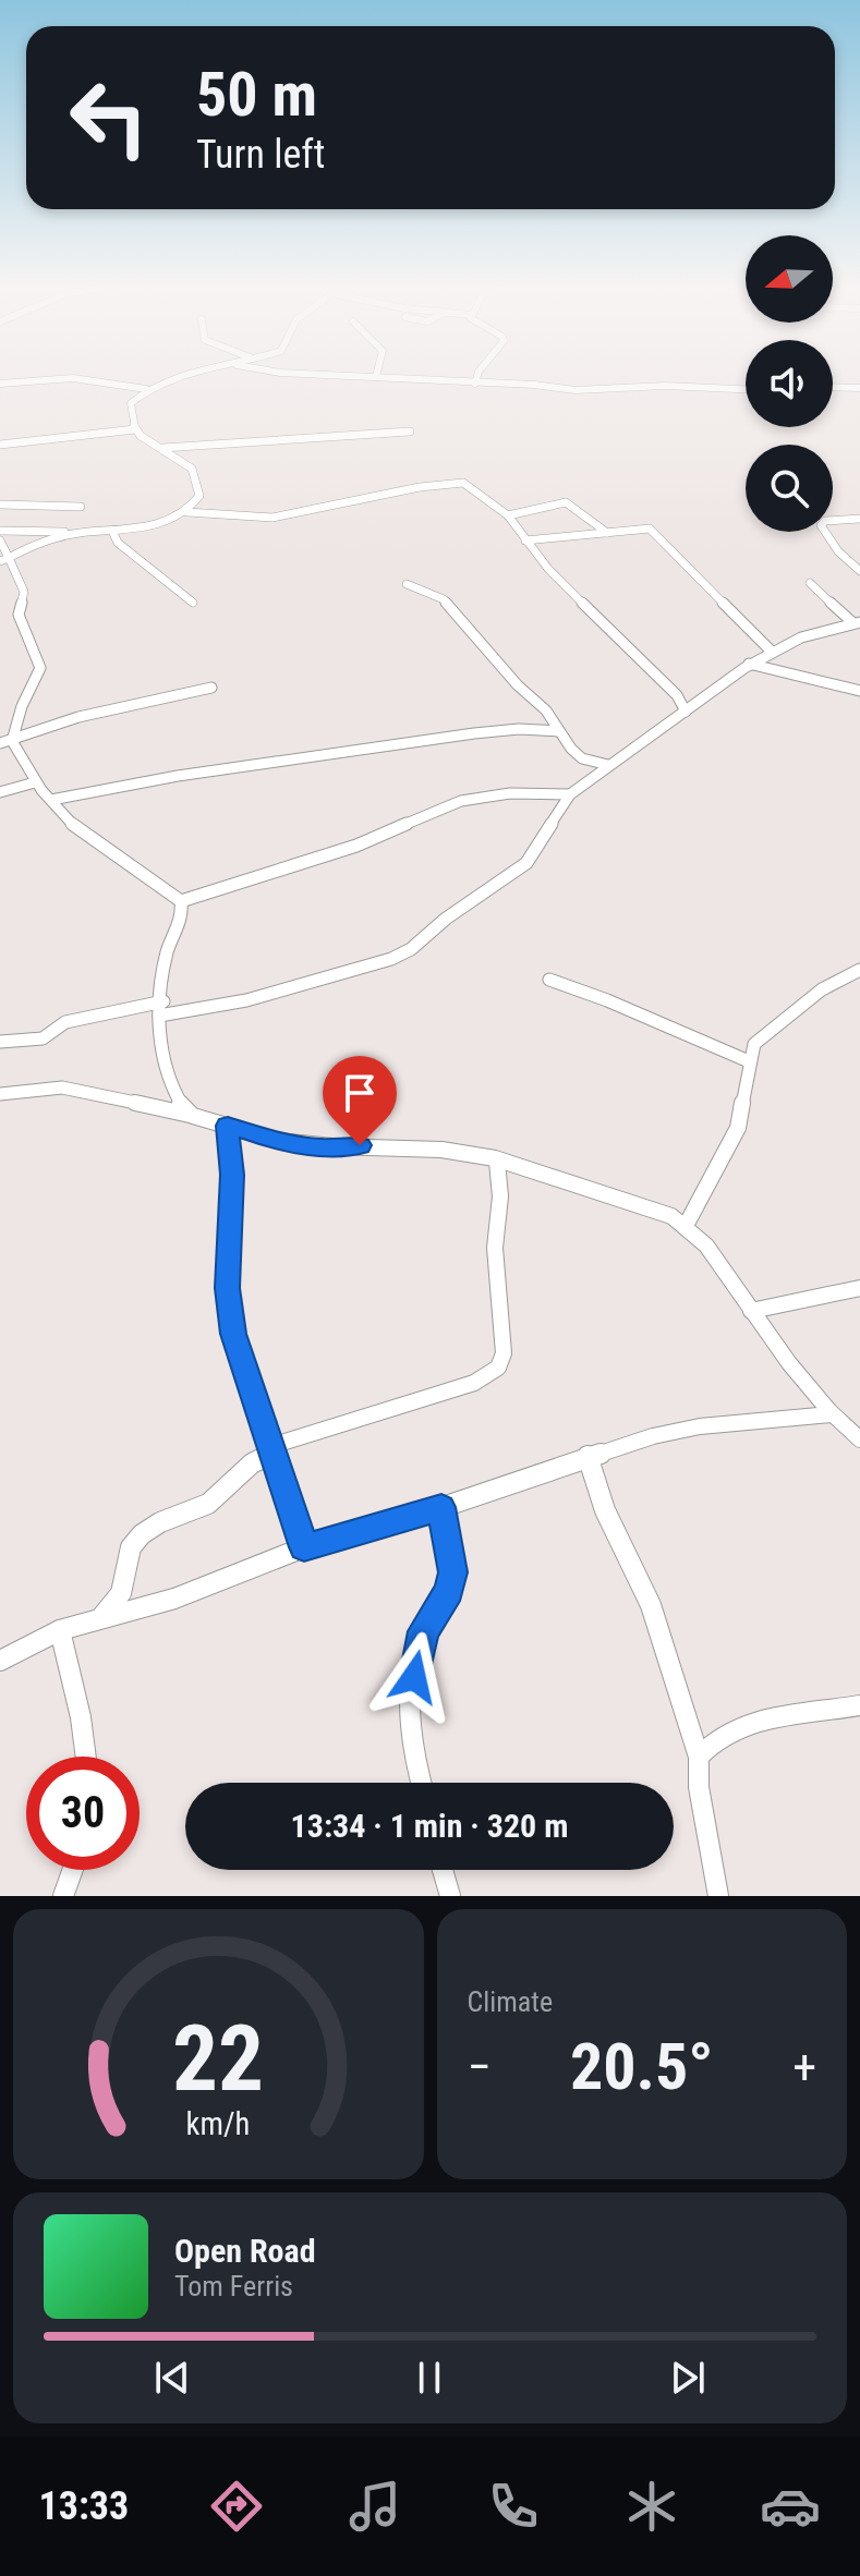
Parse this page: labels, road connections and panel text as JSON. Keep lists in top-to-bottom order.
{
  "north": "left",
  "page": {
    "turn": ["50 m", "Turn left"],
    "limit": "30",
    "trip": "13:34 · 1 min · 320 m",
    "tile": "Climate",
    "heat": ["−", "20.5°", "+"],
    "song": ["Open Road", "Tom Ferris"],
    "tabs": "13:33",
    "gauge": ["22", "km/h"]
  }
}
